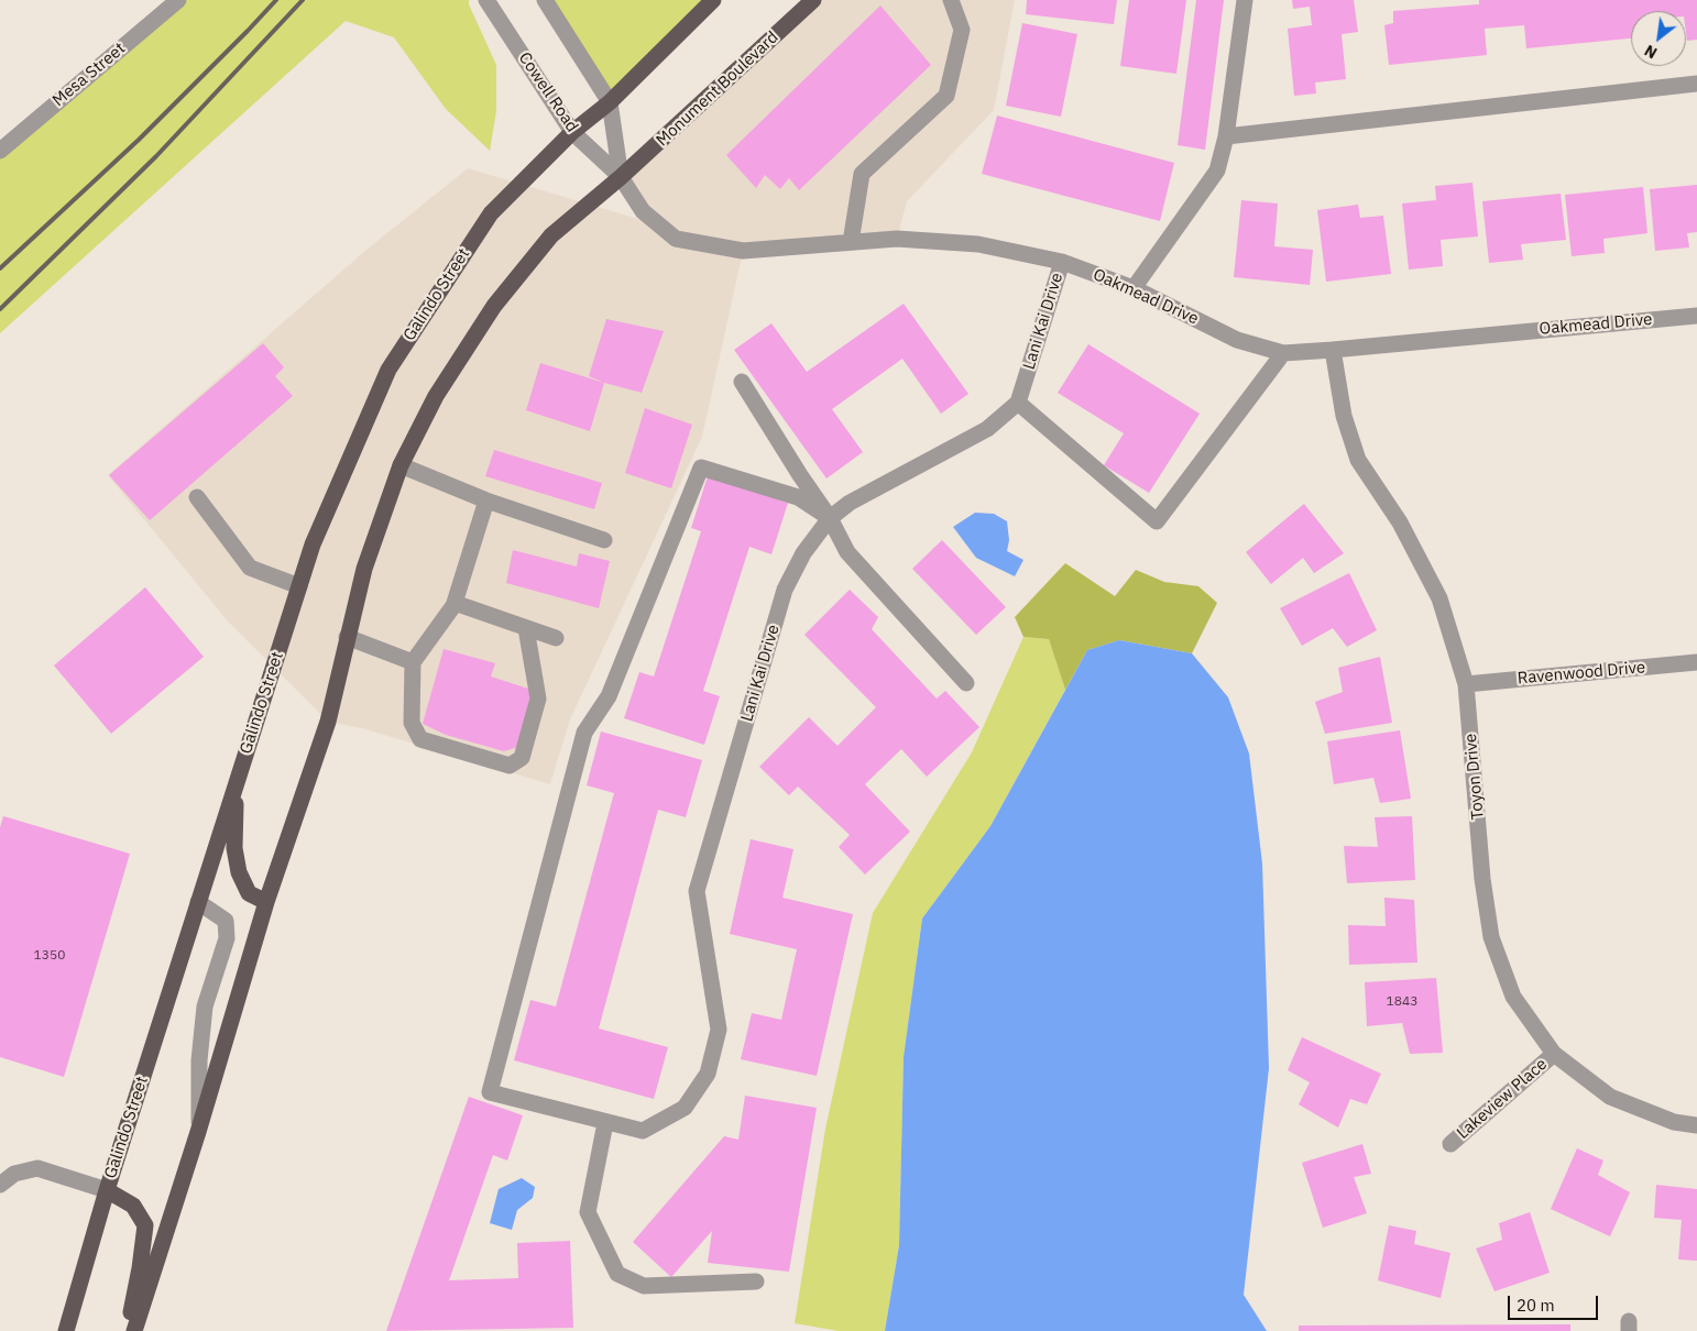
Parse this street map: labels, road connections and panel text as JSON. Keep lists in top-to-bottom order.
{
  "streets": {
    "main road": ["Monument Boulevard", "Galindo Street"],
    "street": [
      "Mesa Street",
      "Cowell Road",
      "Oakmead Drive",
      "Lani Kai Drive",
      "Ravenwood Drive",
      "Toyon Drive",
      "Lakeview Place"
    ]
  },
  "crossings": [
    ["Monument Boulevard", "Cowell Road"],
    ["Monument Boulevard", "Oakmead Drive"],
    ["Cowell Road", "Galindo Street"],
    ["Cowell Road", "Oakmead Drive"],
    ["Oakmead Drive", "Lani Kai Drive"],
    ["Oakmead Drive", "Toyon Drive"],
    ["Ravenwood Drive", "Toyon Drive"],
    ["Toyon Drive", "Lakeview Place"]
  ],
  "house_numbers": ["1350", "1843"],
  "scale_bar": "20 m",
  "north": "bottom left"
}
